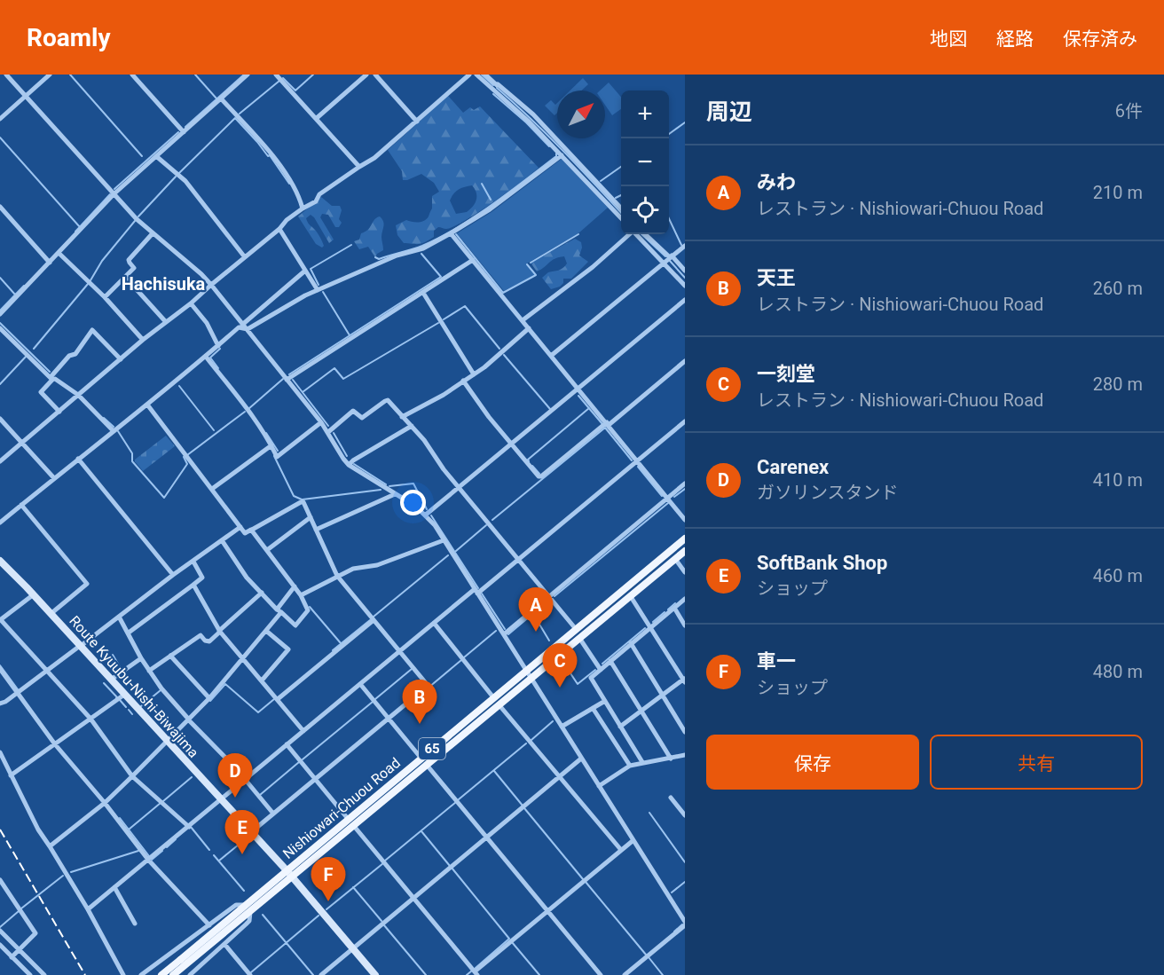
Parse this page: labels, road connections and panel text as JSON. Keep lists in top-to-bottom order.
{
  "streets": {
    "main road": ["Route Kyuubu-Nishi-Biwajima", "65", "Nishiowari-Chuou Road"]
  },
  "crossings": [
    ["Route Kyuubu-Nishi-Biwajima", "Nishiowari-Chuou Road"]
  ],
  "districts": ["Hachisuka"],
  "north": "top right",
  "page": {
    "header": "Roamly",
    "nav": ["地図", "経路", "保存済み"],
    "heading": ["周辺", "6件"],
    "map_buttons": ["+", "−"],
    "list": [
      {
        "mark": "A",
        "name": "みわ",
        "note": "レストラン · Nishiowari-Chuou Road",
        "value": "210 m"
      },
      {
        "mark": "B",
        "name": "天王",
        "note": "レストラン · Nishiowari-Chuou Road",
        "value": "260 m"
      },
      {
        "mark": "C",
        "name": "一刻堂",
        "note": "レストラン · Nishiowari-Chuou Road",
        "value": "280 m"
      },
      {
        "mark": "D",
        "name": "Carenex",
        "note": "ガソリンスタンド",
        "value": "410 m"
      },
      {
        "mark": "E",
        "name": "SoftBank Shop",
        "note": "ショップ",
        "value": "460 m"
      },
      {
        "mark": "F",
        "name": "車一",
        "note": "ショップ",
        "value": "480 m"
      }
    ],
    "pins": [
      "A",
      "C",
      "B",
      "D",
      "E",
      "F"
    ],
    "buttons": ["保存", "共有"]
  }
}
